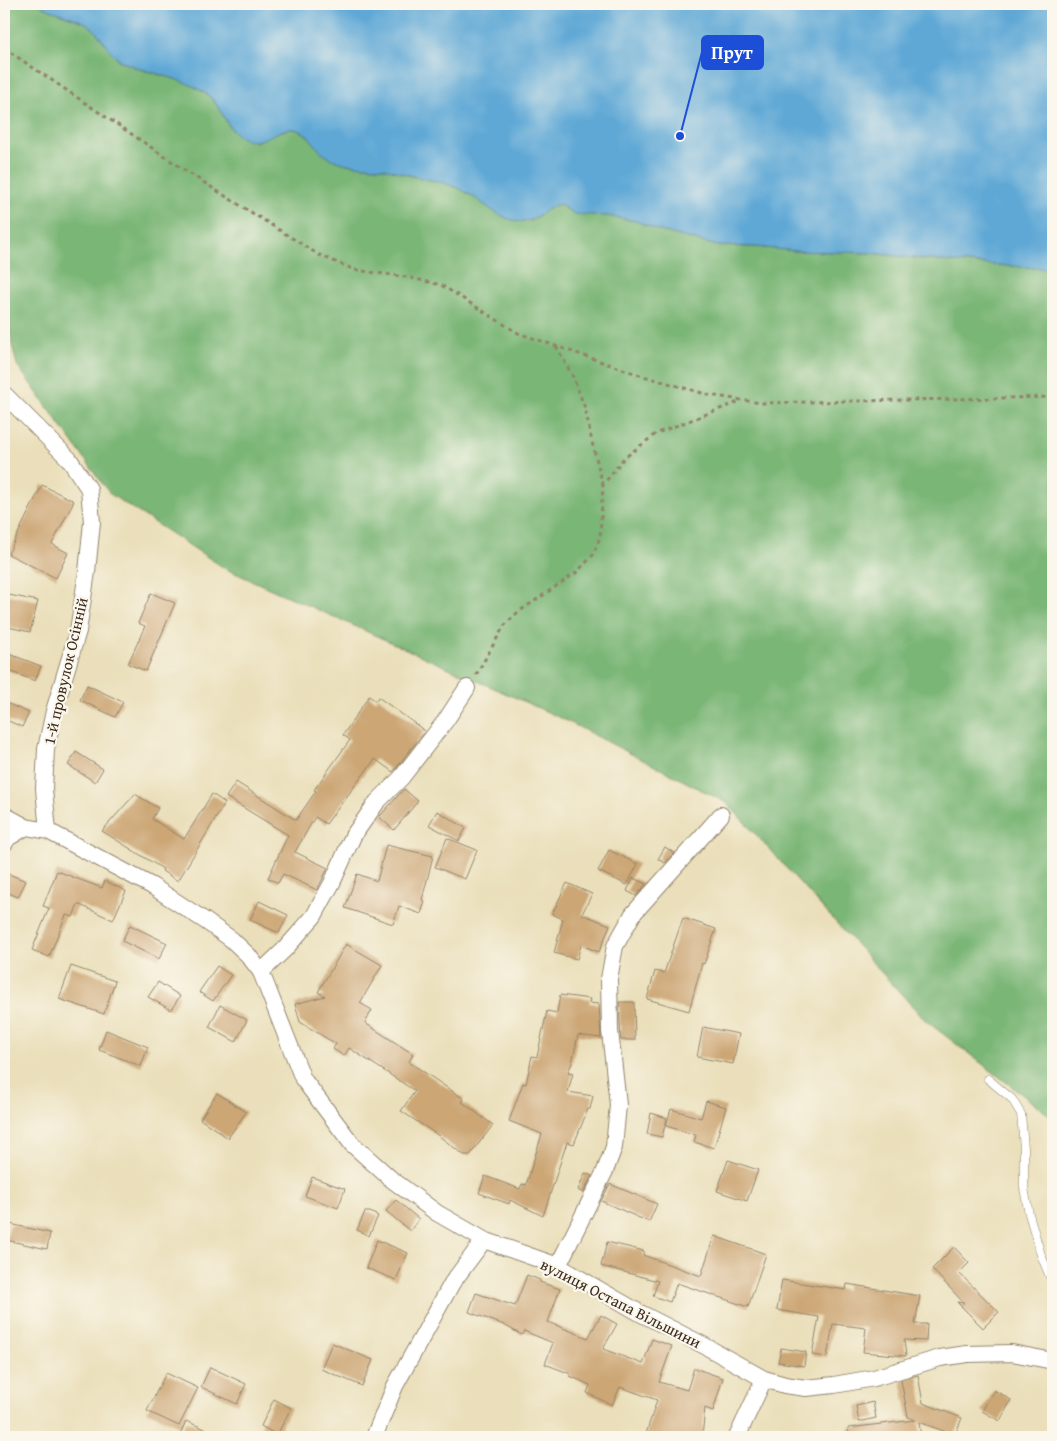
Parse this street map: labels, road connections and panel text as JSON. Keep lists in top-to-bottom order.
{
  "streets": {
    "street": ["1-й провулок Осінній", "вулиця Остапа Вільшини"]
  },
  "crossings": [
    ["1-й провулок Осінній", "вулиця Остапа Вільшини"]
  ],
  "places": ["Прут"]
}
